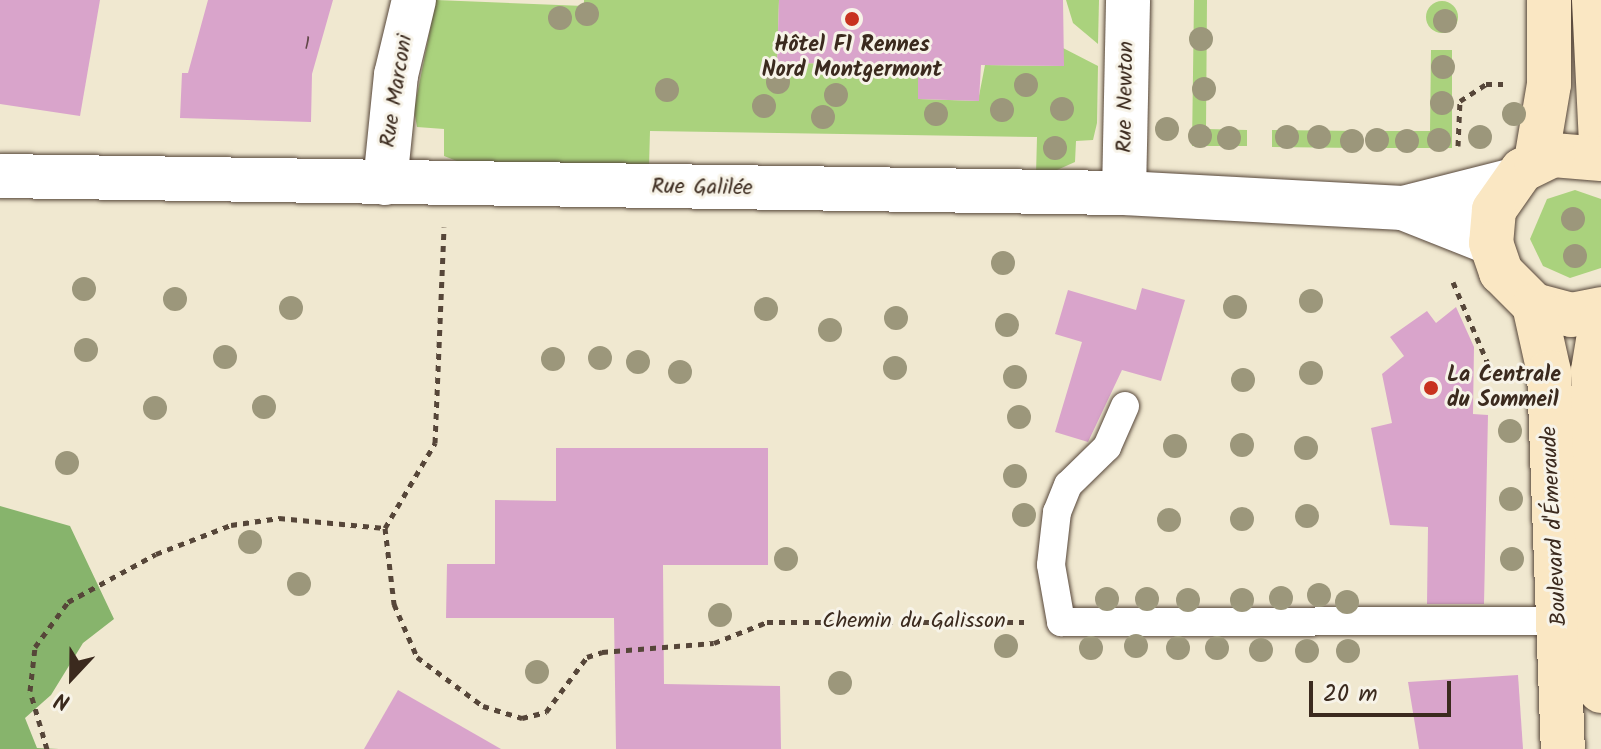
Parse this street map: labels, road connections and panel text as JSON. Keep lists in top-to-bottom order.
{
  "streets": {
    "main road": ["Boulevard d'Émeraude"],
    "street": ["Rue Marconi", "Rue Newton", "Rue Galilée"],
    "path": ["Chemin du Galisson"]
  },
  "crossings": [
    ["Rue Marconi", "Rue Galilée"],
    ["Rue Newton", "Rue Galilée"]
  ],
  "places": ["Hôtel F1 Rennes Nord Montgermont", "La Centrale du Sommeil"],
  "house_numbers": ["1"],
  "scale_bar": "20 m",
  "north": "bottom"
}
